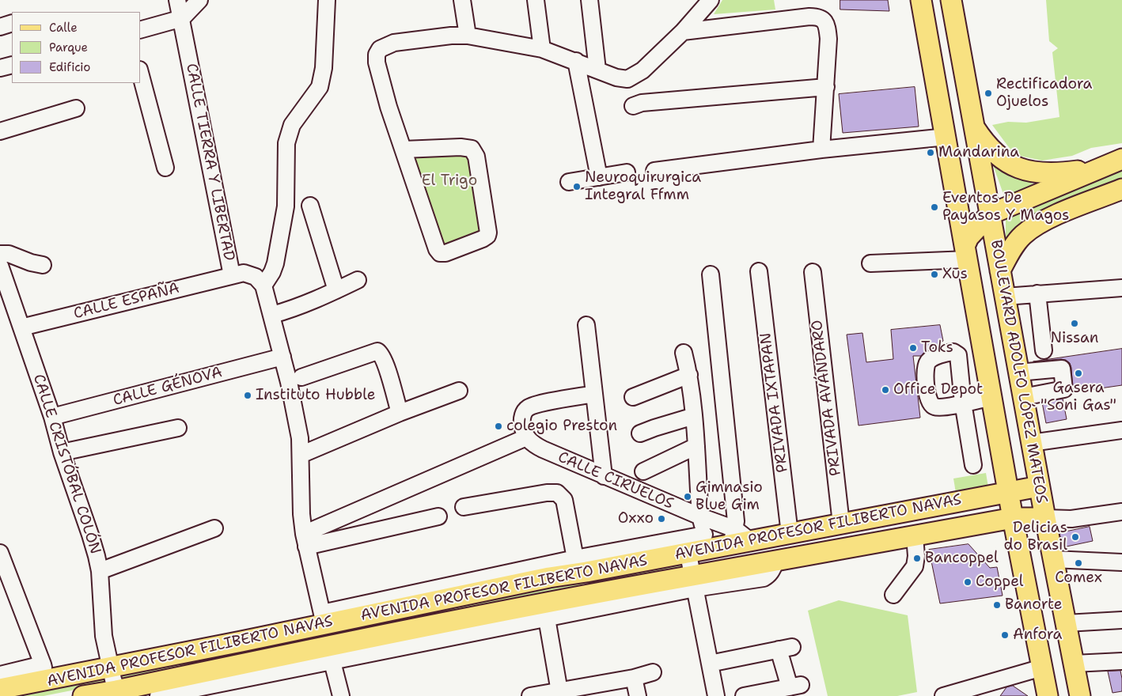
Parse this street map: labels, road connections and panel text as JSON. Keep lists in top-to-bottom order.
{
  "streets": {
    "main road": ["BOULEVARD ADOLFO LÓPEZ MATEOS", "AVENIDA PROFESOR FILIBERTO NAVAS"],
    "street": [
      "CALLE TIERRA Y LIBERTAD",
      "CALLE ESPAÑA",
      "CALLE GÉNOVA",
      "PRIVADA AVÁNDARO",
      "PRIVADA IXTAPAN",
      "CALLE CRISTÓBAL COLÓN",
      "CALLE CIRUELOS"
    ]
  },
  "crossings": [
    ["CALLE TIERRA Y LIBERTAD", "CALLE ESPAÑA"],
    ["CALLE ESPAÑA", "CALLE CRISTÓBAL COLÓN"],
    ["BOULEVARD ADOLFO LÓPEZ MATEOS", "AVENIDA PROFESOR FILIBERTO NAVAS"],
    ["CALLE GÉNOVA", "CALLE CRISTÓBAL COLÓN"],
    ["PRIVADA AVÁNDARO", "AVENIDA PROFESOR FILIBERTO NAVAS"],
    ["PRIVADA IXTAPAN", "AVENIDA PROFESOR FILIBERTO NAVAS"],
    ["CALLE CRISTÓBAL COLÓN", "AVENIDA PROFESOR FILIBERTO NAVAS"],
    ["CALLE CIRUELOS", "AVENIDA PROFESOR FILIBERTO NAVAS"]
  ],
  "parks": ["El Trigo"],
  "places": [
    "Rectificadora Ojuelos",
    "Mandarina",
    "Neuroquirurgica Integral Ffmm",
    "Eventos De Payasos Y Magos",
    "Xus",
    "Nissan",
    "Toks",
    "Gasera \"Soni Gas\"",
    "Office Depot",
    "Instituto Hubble",
    "colegio Preston",
    "Gimnasio Blue Gim",
    "Oxxo",
    "Delicias do Brasil",
    "Bancoppel",
    "Comex",
    "Coppel",
    "Banorte",
    "Anfora"
  ],
  "legend": ["Calle", "Parque", "Edificio"]
}
